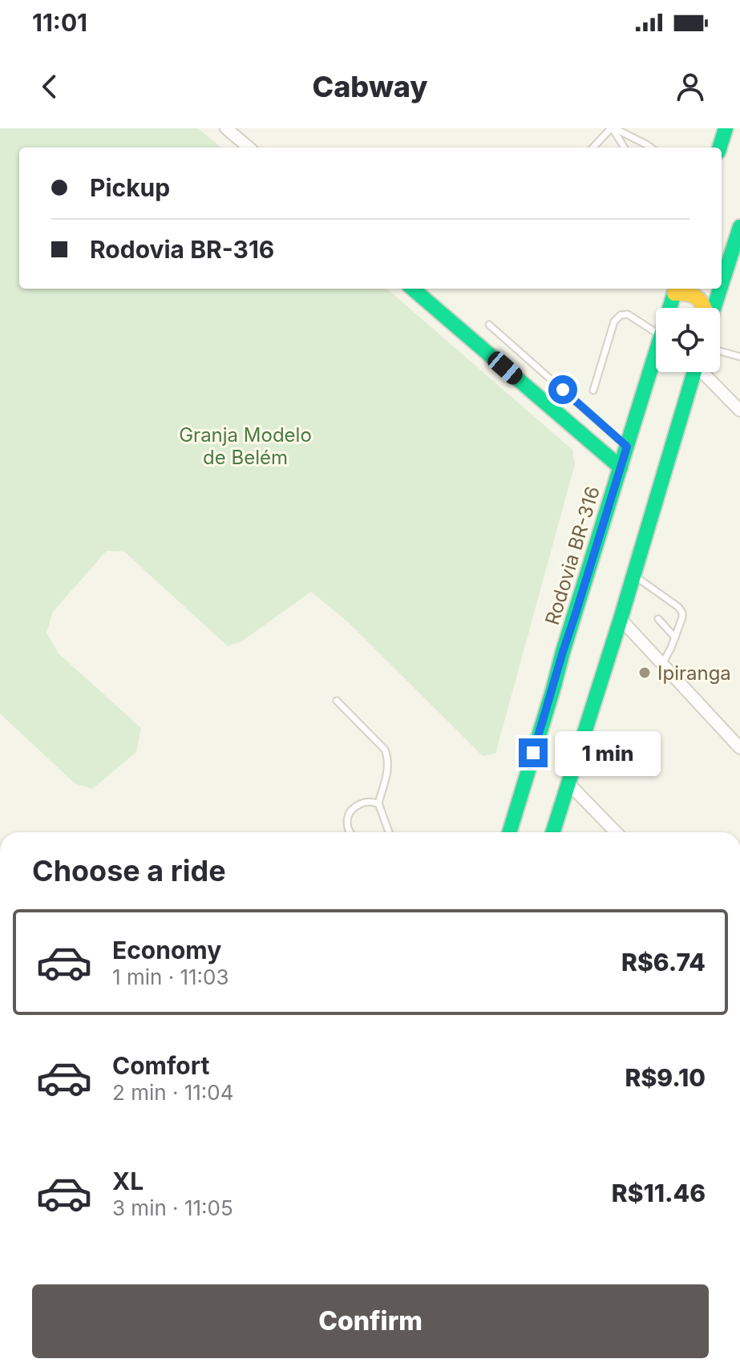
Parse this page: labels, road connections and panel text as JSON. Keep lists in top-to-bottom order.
{
  "streets": {
    "main road": ["Rodovia BR-316"]
  },
  "parks": ["Granja Modelo de Belém"],
  "places": ["Ipiranga"],
  "page": {
    "status": "11:01",
    "header": "Cabway",
    "banner": ["Pickup", "Rodovia BR-316"],
    "bubble": "1 min",
    "heading": "Choose a ride",
    "list": [
      {
        "name": "Economy",
        "note": "1 min · 11:03",
        "value": "R$6.74"
      },
      {
        "name": "Comfort",
        "note": "2 min · 11:04",
        "value": "R$9.10"
      },
      {
        "name": "XL",
        "note": "3 min · 11:05",
        "value": "R$11.46"
      }
    ],
    "buttons": "Confirm"
  }
}
